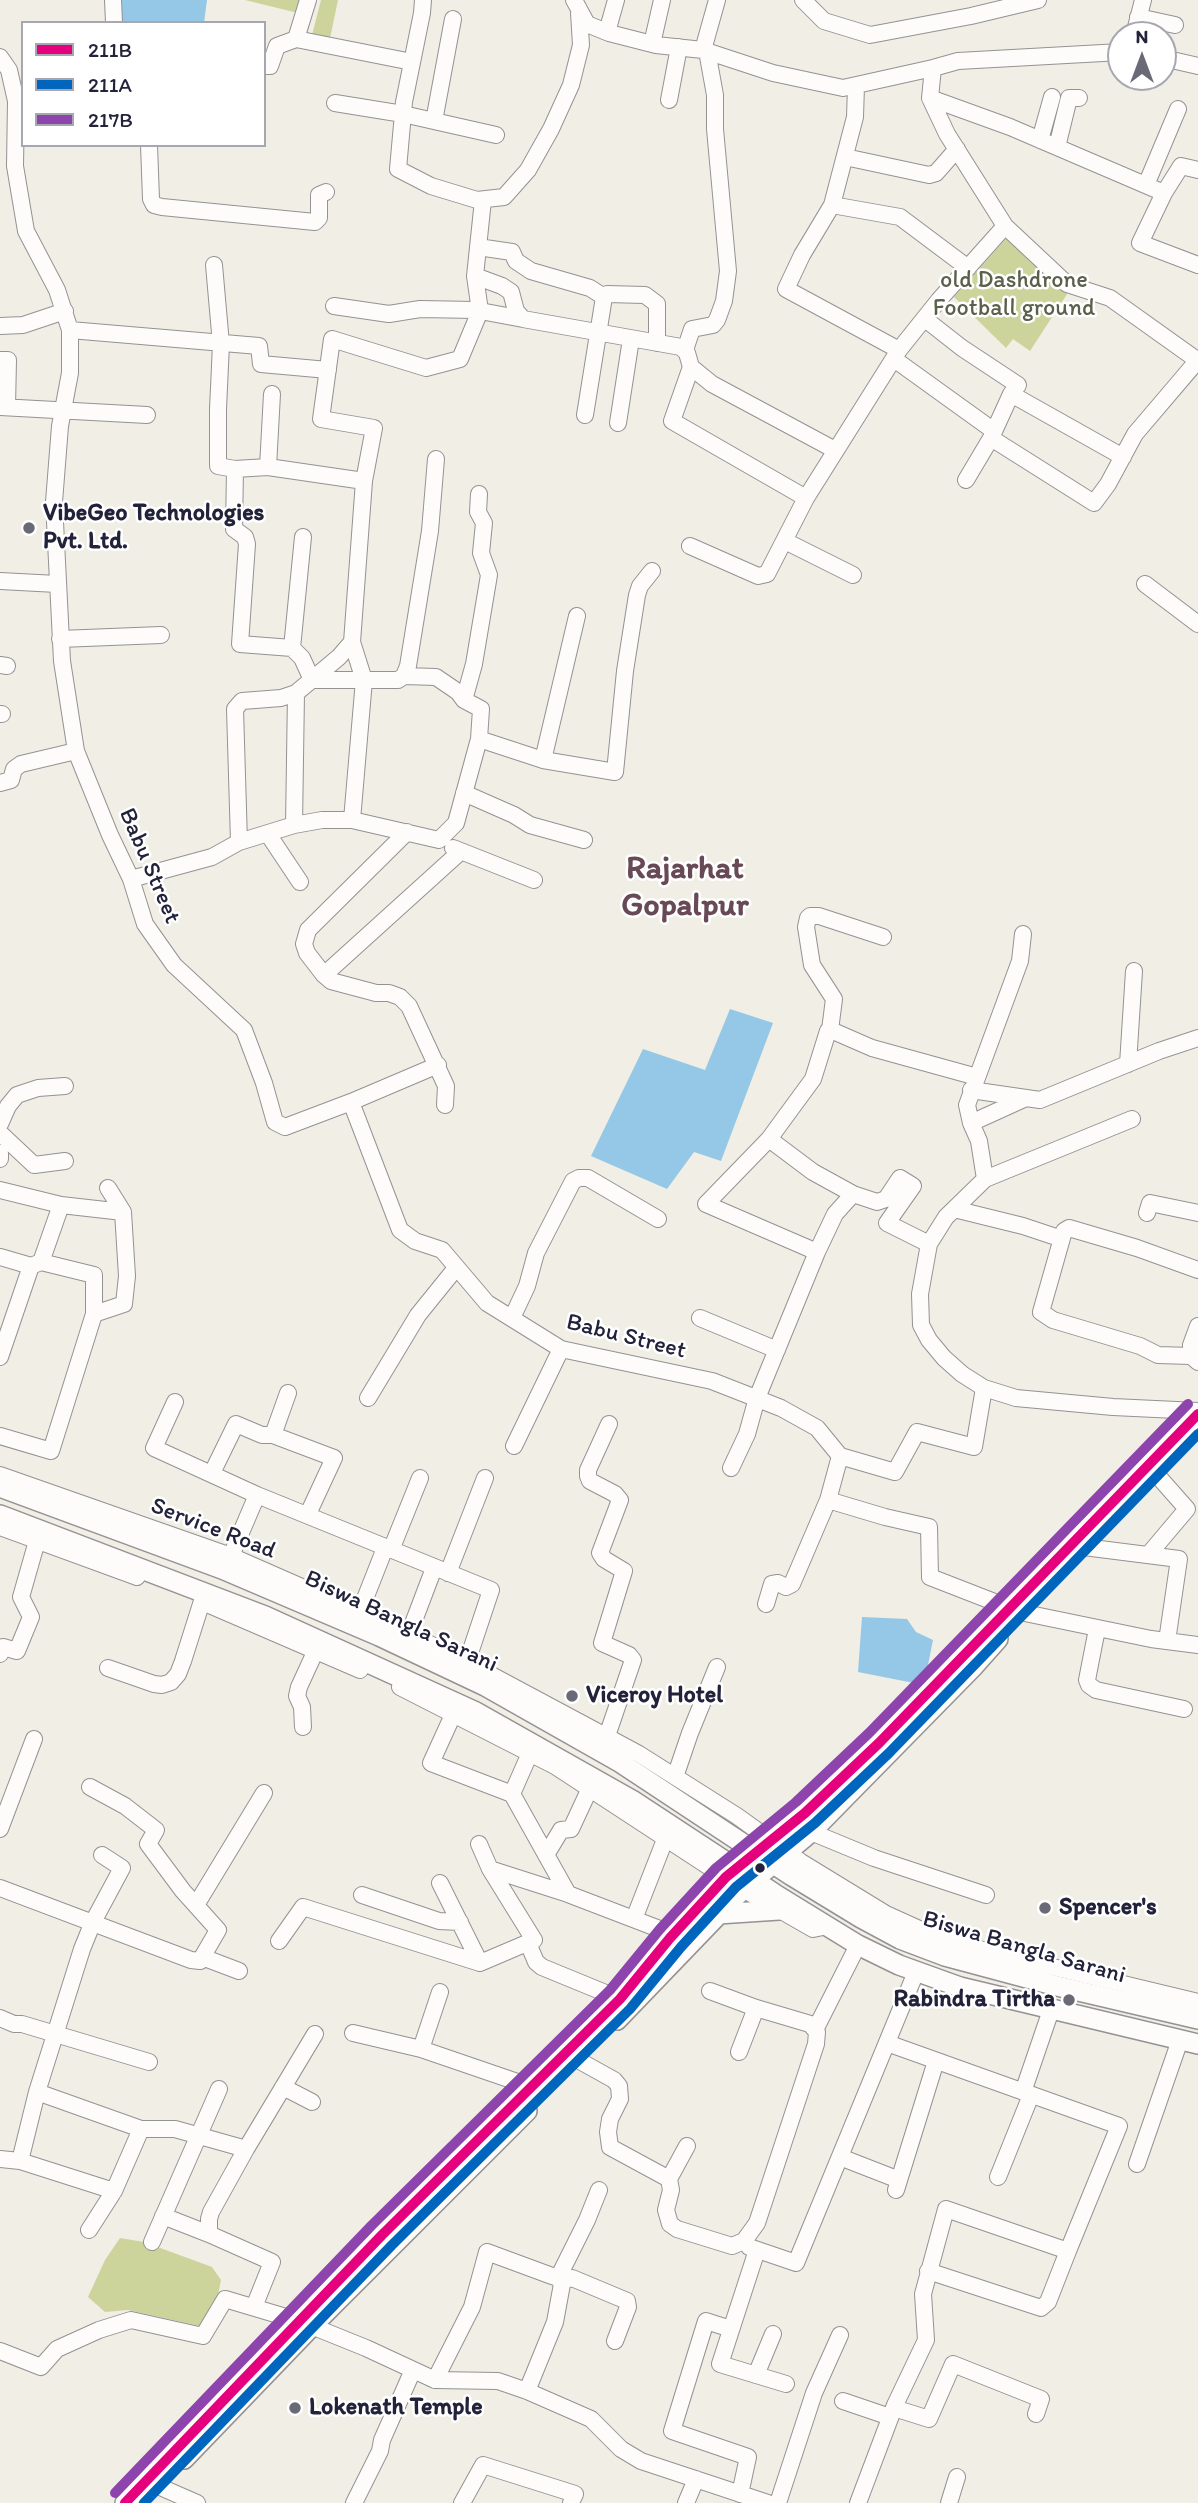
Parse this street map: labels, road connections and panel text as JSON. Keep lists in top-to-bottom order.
{
  "streets": {
    "main road": ["Biswa Bangla Sarani"],
    "street": ["Babu Street", "Service Road"]
  },
  "crossings": [
    ["Service Road", "Biswa Bangla Sarani"]
  ],
  "districts": ["Rajarhat Gopalpur"],
  "parks": ["old Dashdrone Football ground"],
  "places": [
    "VibeGeo Technologies Pvt. Ltd.",
    "Viceroy Hotel",
    "Spencer's",
    "Rabindra Tirtha",
    "Lokenath Temple"
  ],
  "lines": ["transit line 217B", "transit line 211B", "transit line 211A"],
  "legend": ["211B", "211A", "217B"],
  "north": "top"
}
